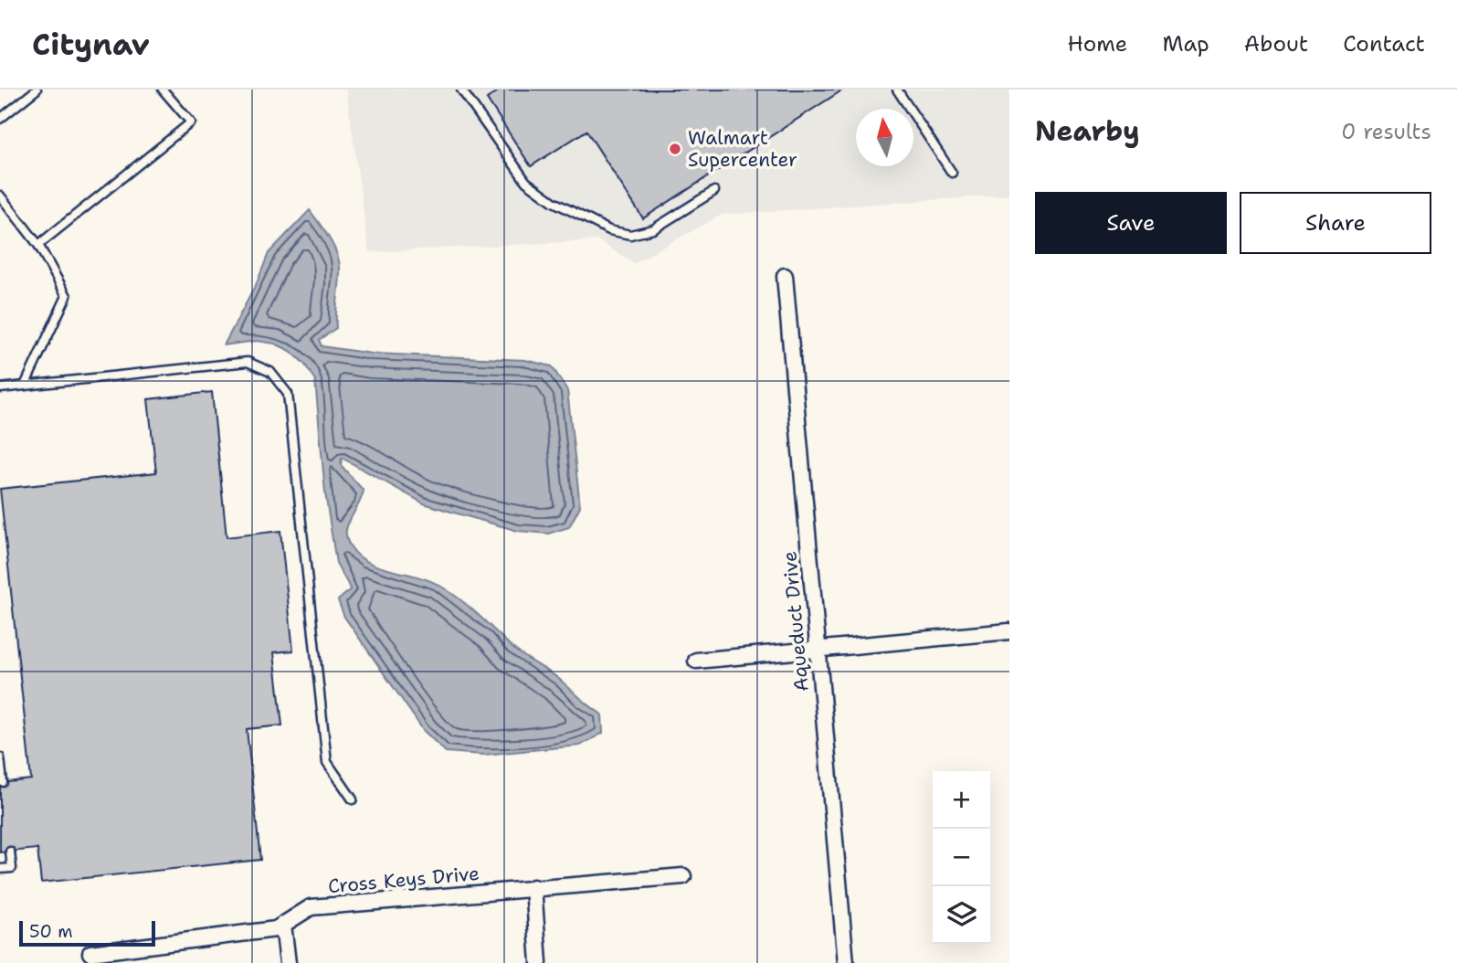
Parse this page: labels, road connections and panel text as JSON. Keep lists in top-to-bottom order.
{
  "streets": {
    "street": ["Aqueduct Drive", "Cross Keys Drive"]
  },
  "places": ["Walmart Supercenter"],
  "scale_bar": "50 m",
  "north": "top",
  "page": {
    "header": "Citynav",
    "nav": [
      "Home",
      "Map",
      "About",
      "Contact"
    ],
    "heading": ["Nearby", "0 results"],
    "buttons": ["Save", "Share"],
    "map_buttons": ["+", "−"],
    "scale": "50 m"
  }
}
